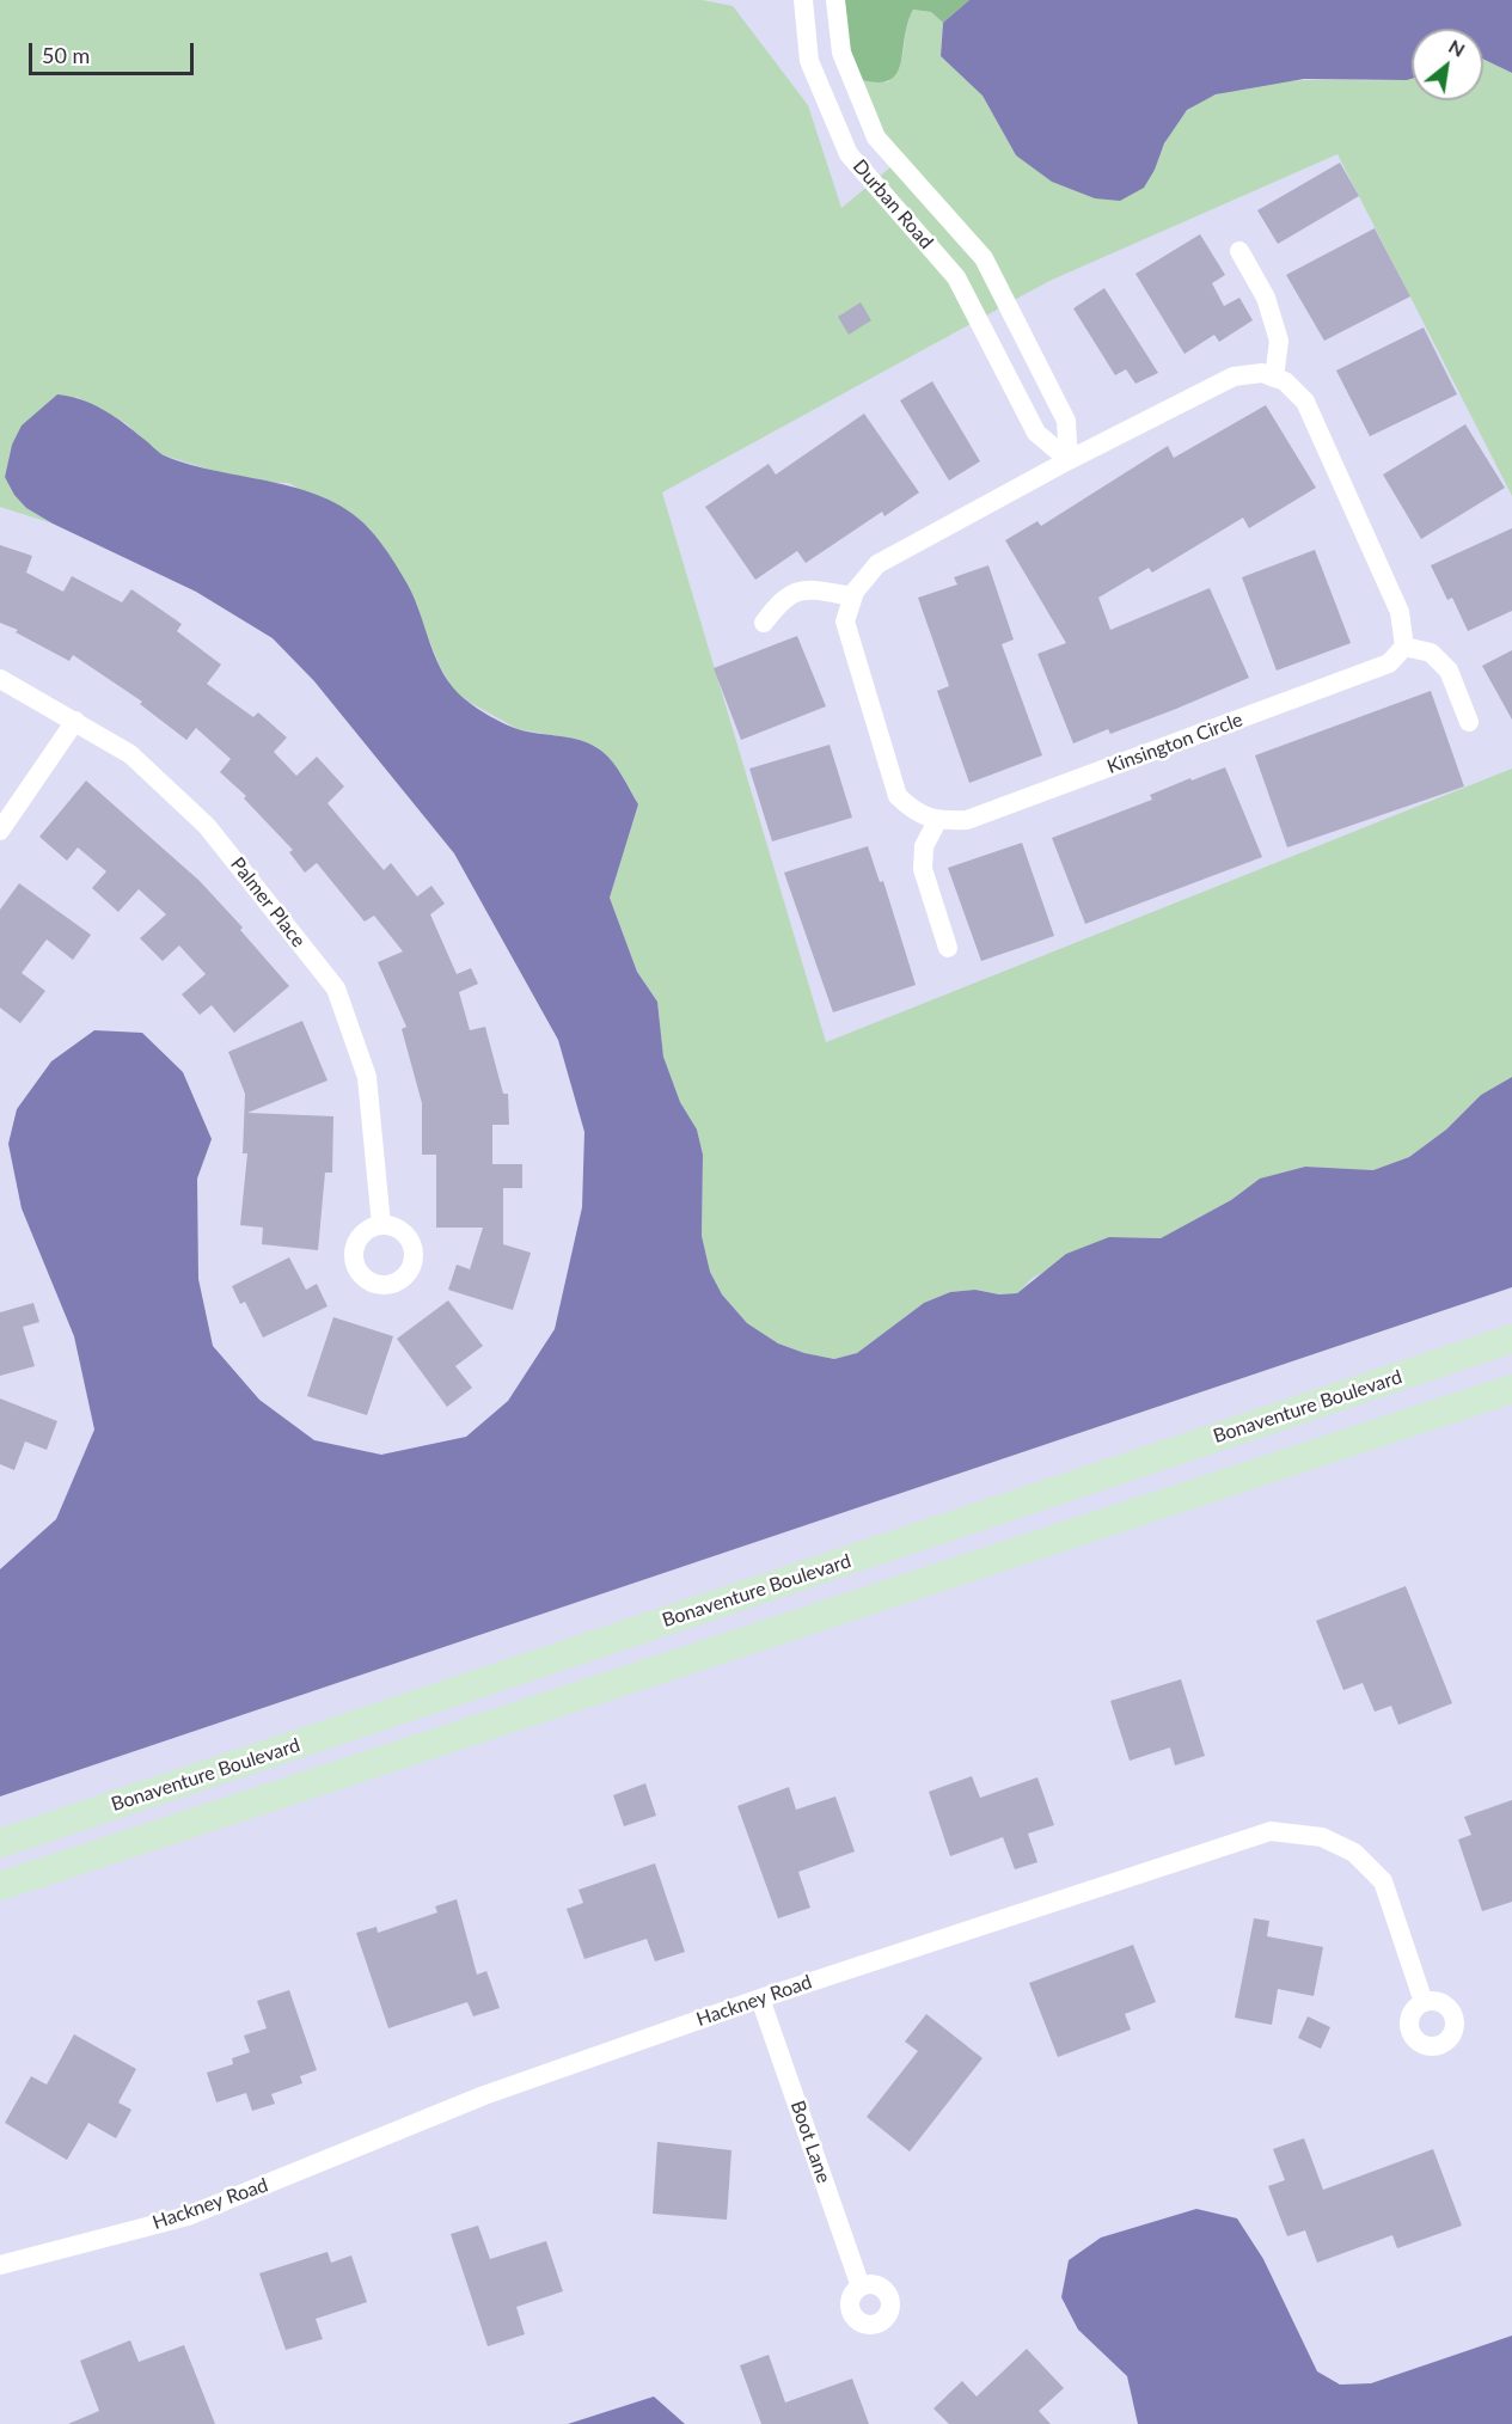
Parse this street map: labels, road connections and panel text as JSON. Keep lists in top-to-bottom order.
{
  "streets": {
    "main road": ["Bonaventure Boulevard"],
    "street": [
      "Durban Road",
      "Kinsington Circle",
      "Palmer Place",
      "Hackney Road",
      "Boot Lane"
    ]
  },
  "crossings": [
    ["Hackney Road", "Boot Lane"]
  ],
  "scale_bar": "50 m",
  "north": "top right"
}
